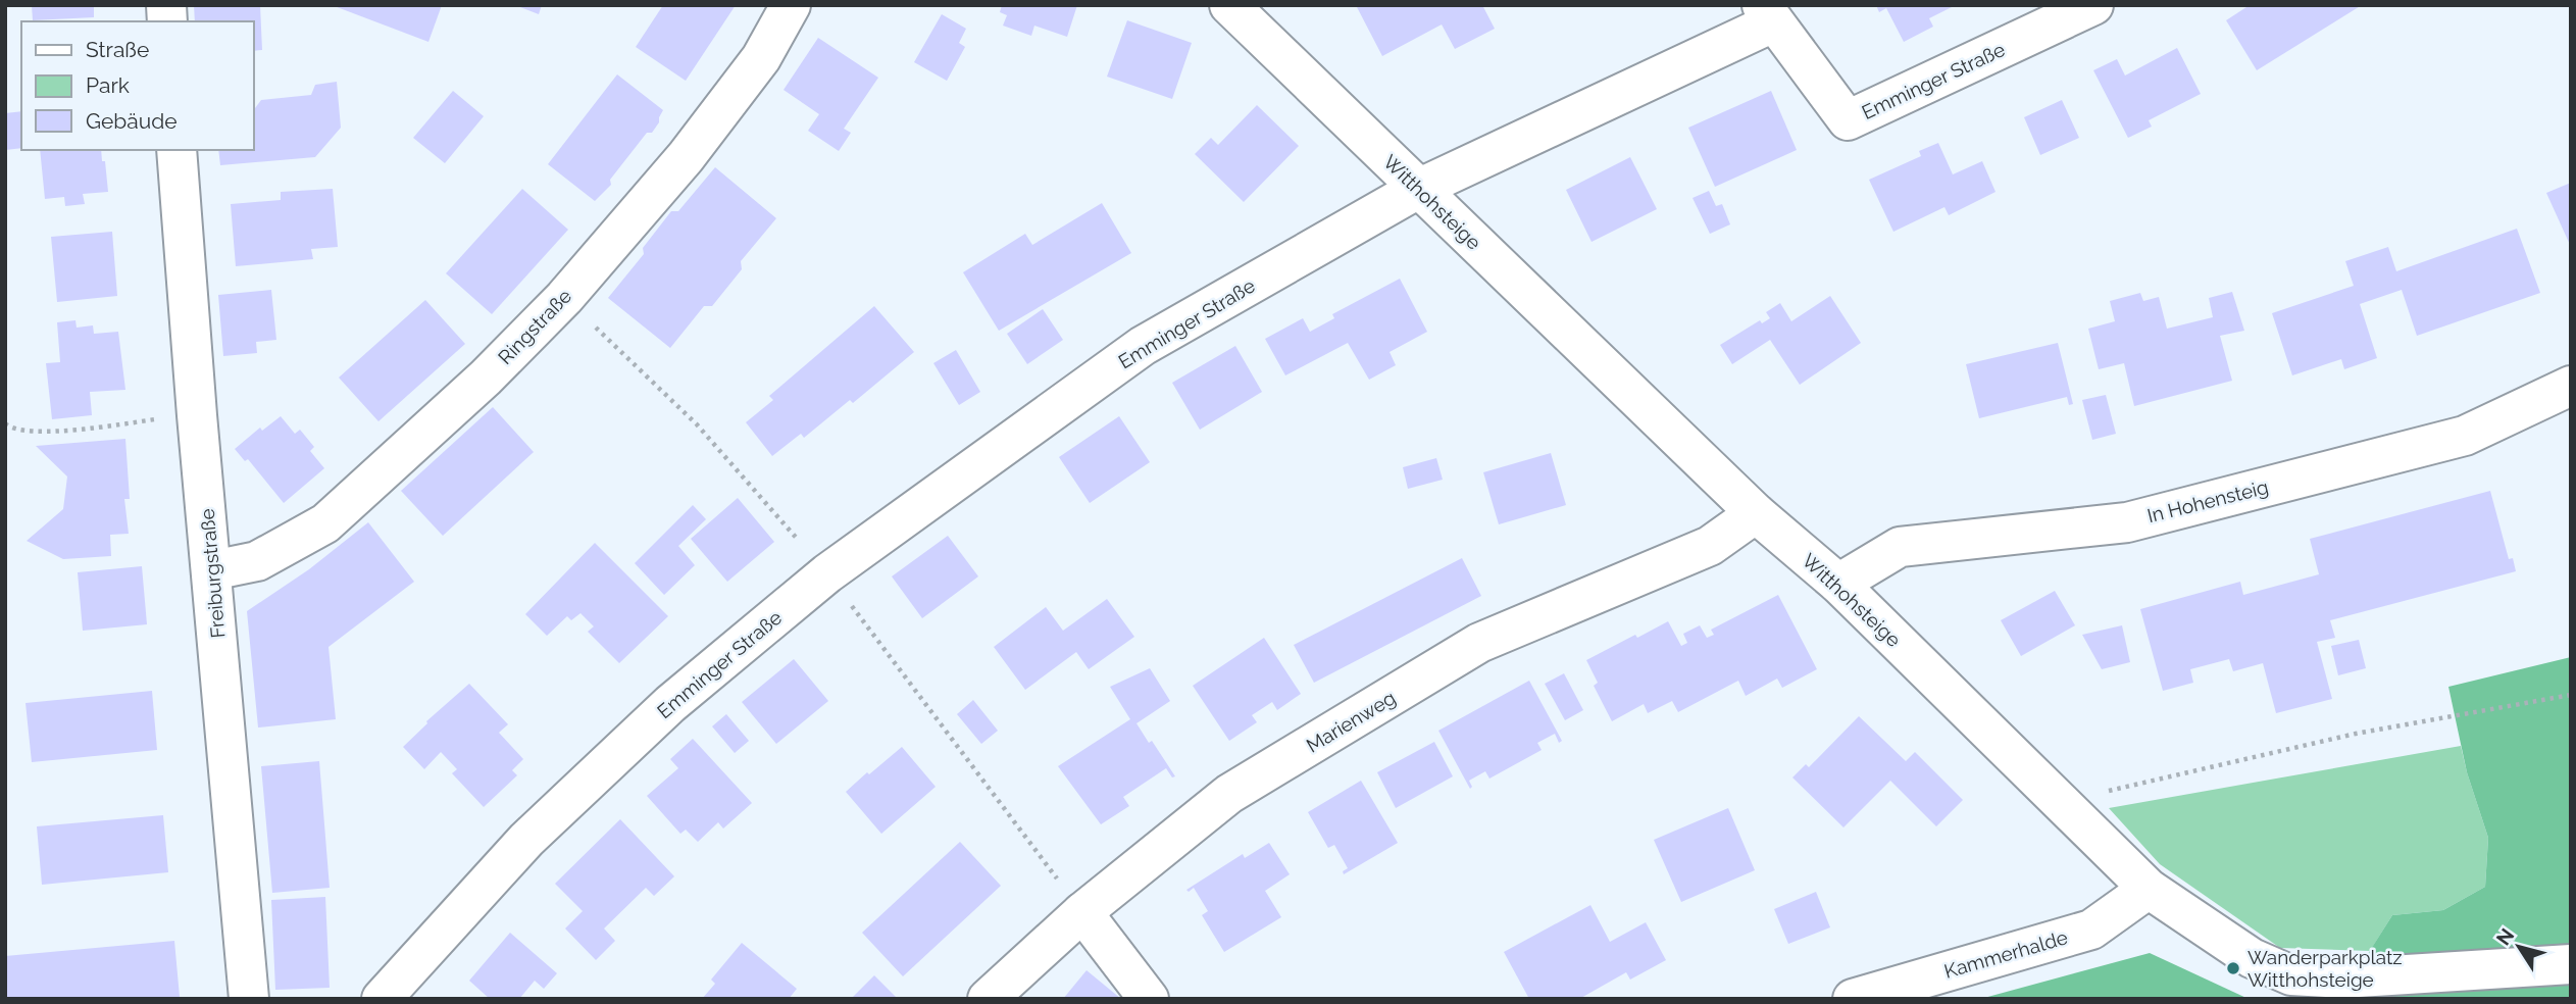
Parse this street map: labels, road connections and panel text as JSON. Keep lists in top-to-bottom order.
{
  "streets": {
    "street": [
      "Emminger Straße",
      "Witthohsteige",
      "Ringstraße",
      "In Hohensteig",
      "Freiburgstraße",
      "Marienweg",
      "Kammerhalde"
    ]
  },
  "crossings": [
    ["Emminger Straße", "Witthohsteige"],
    ["Witthohsteige", "In Hohensteig"],
    ["Witthohsteige", "Marienweg"],
    ["Witthohsteige", "Kammerhalde"],
    ["Ringstraße", "Freiburgstraße"]
  ],
  "places": ["Wanderparkplatz Witthohsteige"],
  "legend": ["Straße", "Park", "Gebäude"],
  "north": "top left"
}
